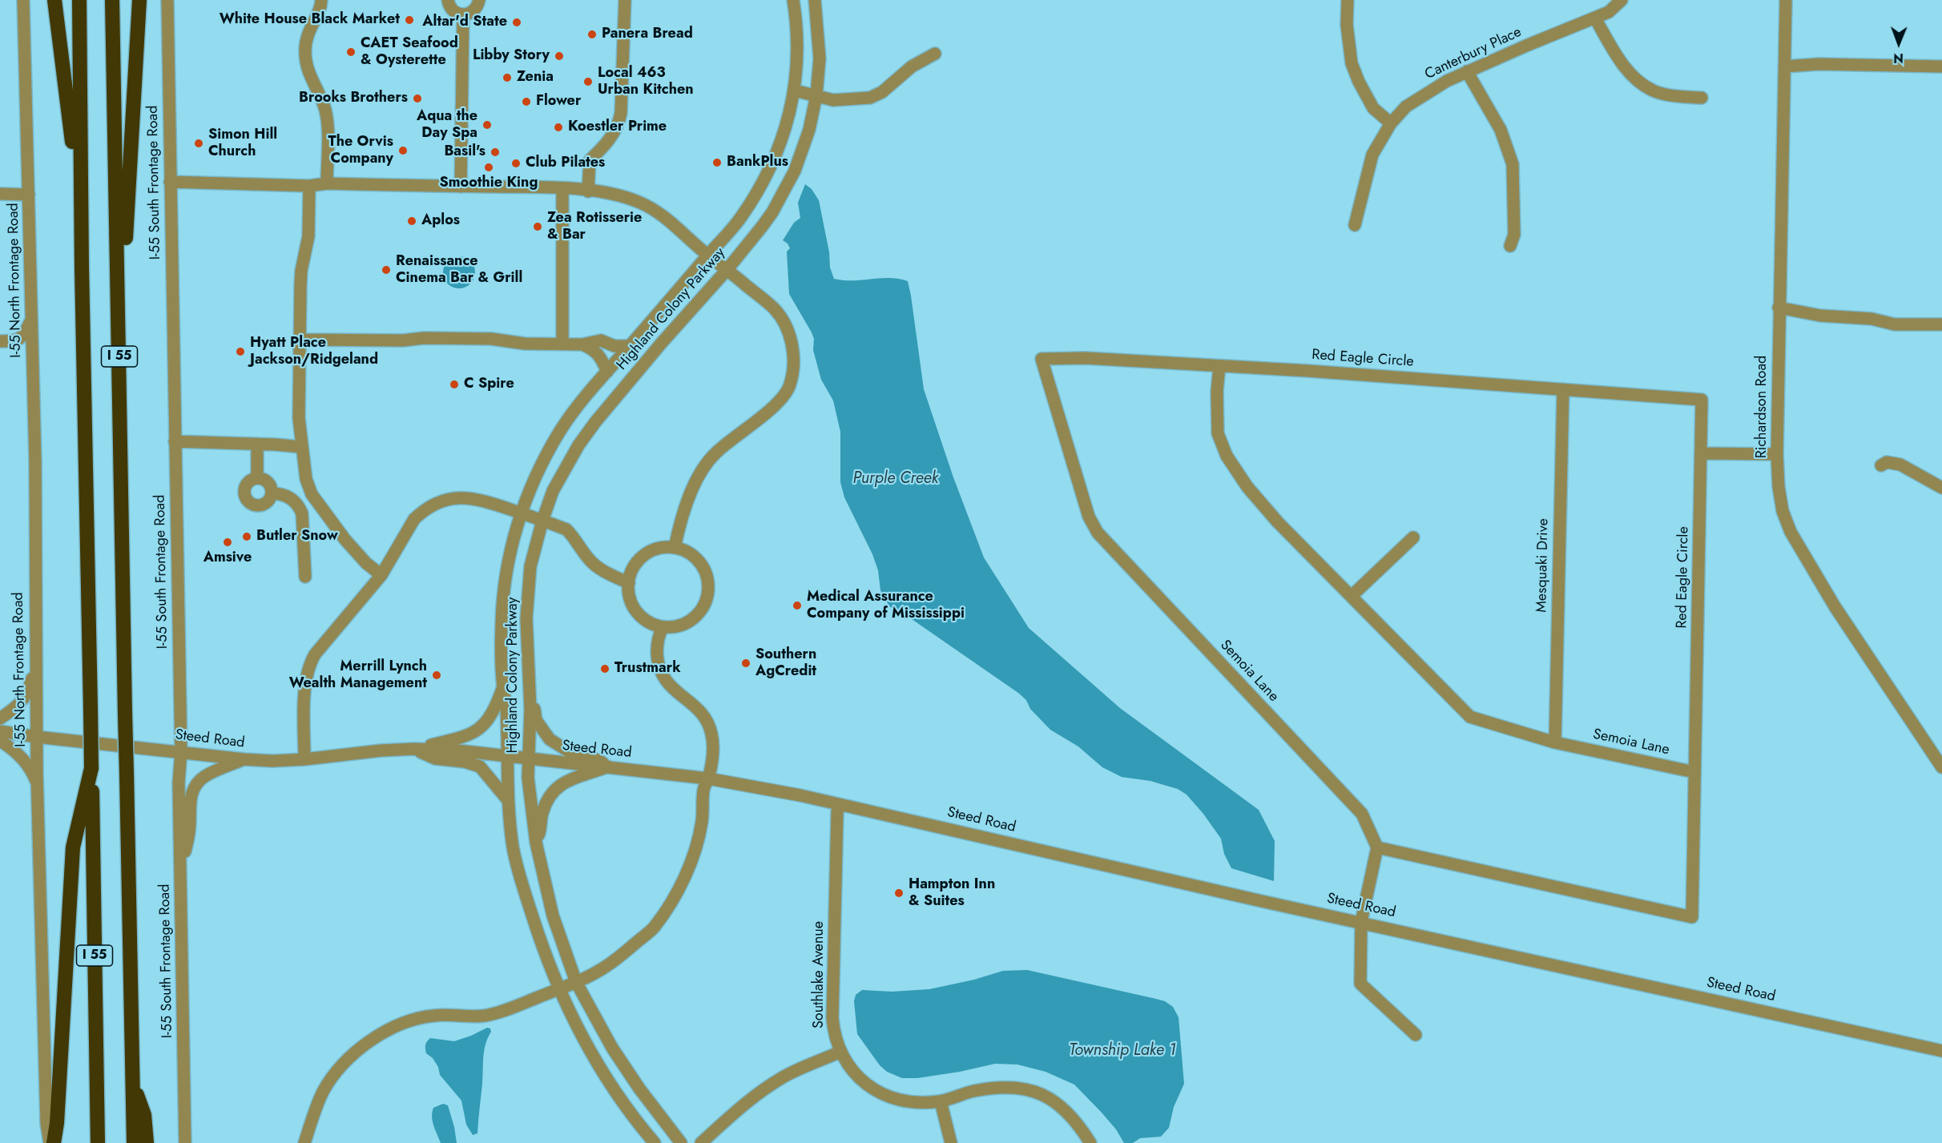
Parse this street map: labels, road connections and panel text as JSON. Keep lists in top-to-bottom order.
{
  "streets": {
    "highway": ["I 55"],
    "street": [
      "Canterbury Place",
      "I-55 South Frontage Road",
      "I-55 North Frontage Road",
      "Highland Colony Parkway",
      "Red Eagle Circle",
      "Richardson Road",
      "Mesquaki Drive",
      "Semoia Lane",
      "Steed Road",
      "Southlake Avenue"
    ]
  },
  "crossings": [
    ["I-55 South Frontage Road", "Steed Road"],
    ["I-55 North Frontage Road", "Steed Road"],
    ["Highland Colony Parkway", "Steed Road"],
    ["Red Eagle Circle", "Mesquaki Drive"],
    ["Red Eagle Circle", "Semoia Lane"],
    ["Mesquaki Drive", "Semoia Lane"],
    ["Steed Road", "Southlake Avenue"]
  ],
  "water": ["Purple Creek", "Township Lake 1"],
  "places": [
    "White House Black Market",
    "Altar'd State",
    "Panera Bread",
    "CAET Seafood & Oysterette",
    "Libby Story",
    "Zenia",
    "Local 463 Urban Kitchen",
    "Brooks Brothers",
    "Flower",
    "Aqua the Day Spa",
    "Koestler Prime",
    "Simon Hill Church",
    "The Orvis Company",
    "Basil's",
    "BankPlus",
    "Club Pilates",
    "Smoothie King",
    "Aplos",
    "Zea Rotisserie & Bar",
    "Renaissance Cinema Bar & Grill",
    "Hyatt Place Jackson/Ridgeland",
    "C Spire",
    "Butler Snow",
    "Amsive",
    "Medical Assurance Company of Mississippi",
    "Southern AgCredit",
    "Trustmark",
    "Merrill Lynch Wealth Management",
    "Hampton Inn & Suites"
  ],
  "north": "bottom"
}
